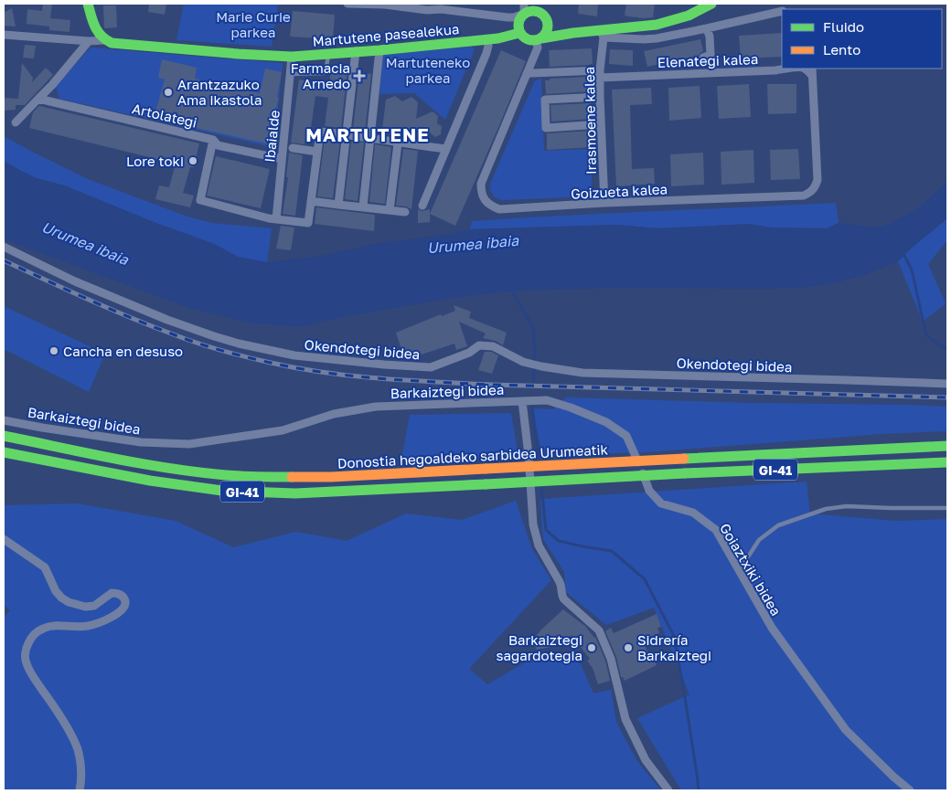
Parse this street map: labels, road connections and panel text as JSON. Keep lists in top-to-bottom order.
{
  "streets": {
    "main road": ["Martutene pasealekua", "Donostia hegoaldeko sarbidea Urumeatik", "GI-41"],
    "street": [
      "Elenategi kalea",
      "Artolategi",
      "Irasmoene kalea",
      "Ibaialde",
      "Goizueta kalea",
      "Okendotegi bidea",
      "Barkaiztegi bidea",
      "Goiaztxiki bidea"
    ]
  },
  "crossings": [
    ["Martutene pasealekua", "Ibaialde"],
    ["Martutene pasealekua", "Goizueta kalea"],
    ["Elenategi kalea", "Irasmoene kalea"],
    ["Artolategi", "Ibaialde"],
    ["Irasmoene kalea", "Goizueta kalea"],
    ["Barkaiztegi bidea", "Goiaztxiki bidea"]
  ],
  "districts": ["MARTUTENE"],
  "water": ["Urumea ibaia"],
  "parks": ["Marie Curie parkea", "Martuteneko parkea"],
  "places": {
    "health": ["Farmacia Arnedo"],
    "other": [
      "Arantzazuko Ama ikastola",
      "Lore toki",
      "Cancha en desuso",
      "Barkaiztegi sagardotegia",
      "Sidrería Barkaiztegi"
    ]
  },
  "legend": ["Fluido", "Lento"]
}
